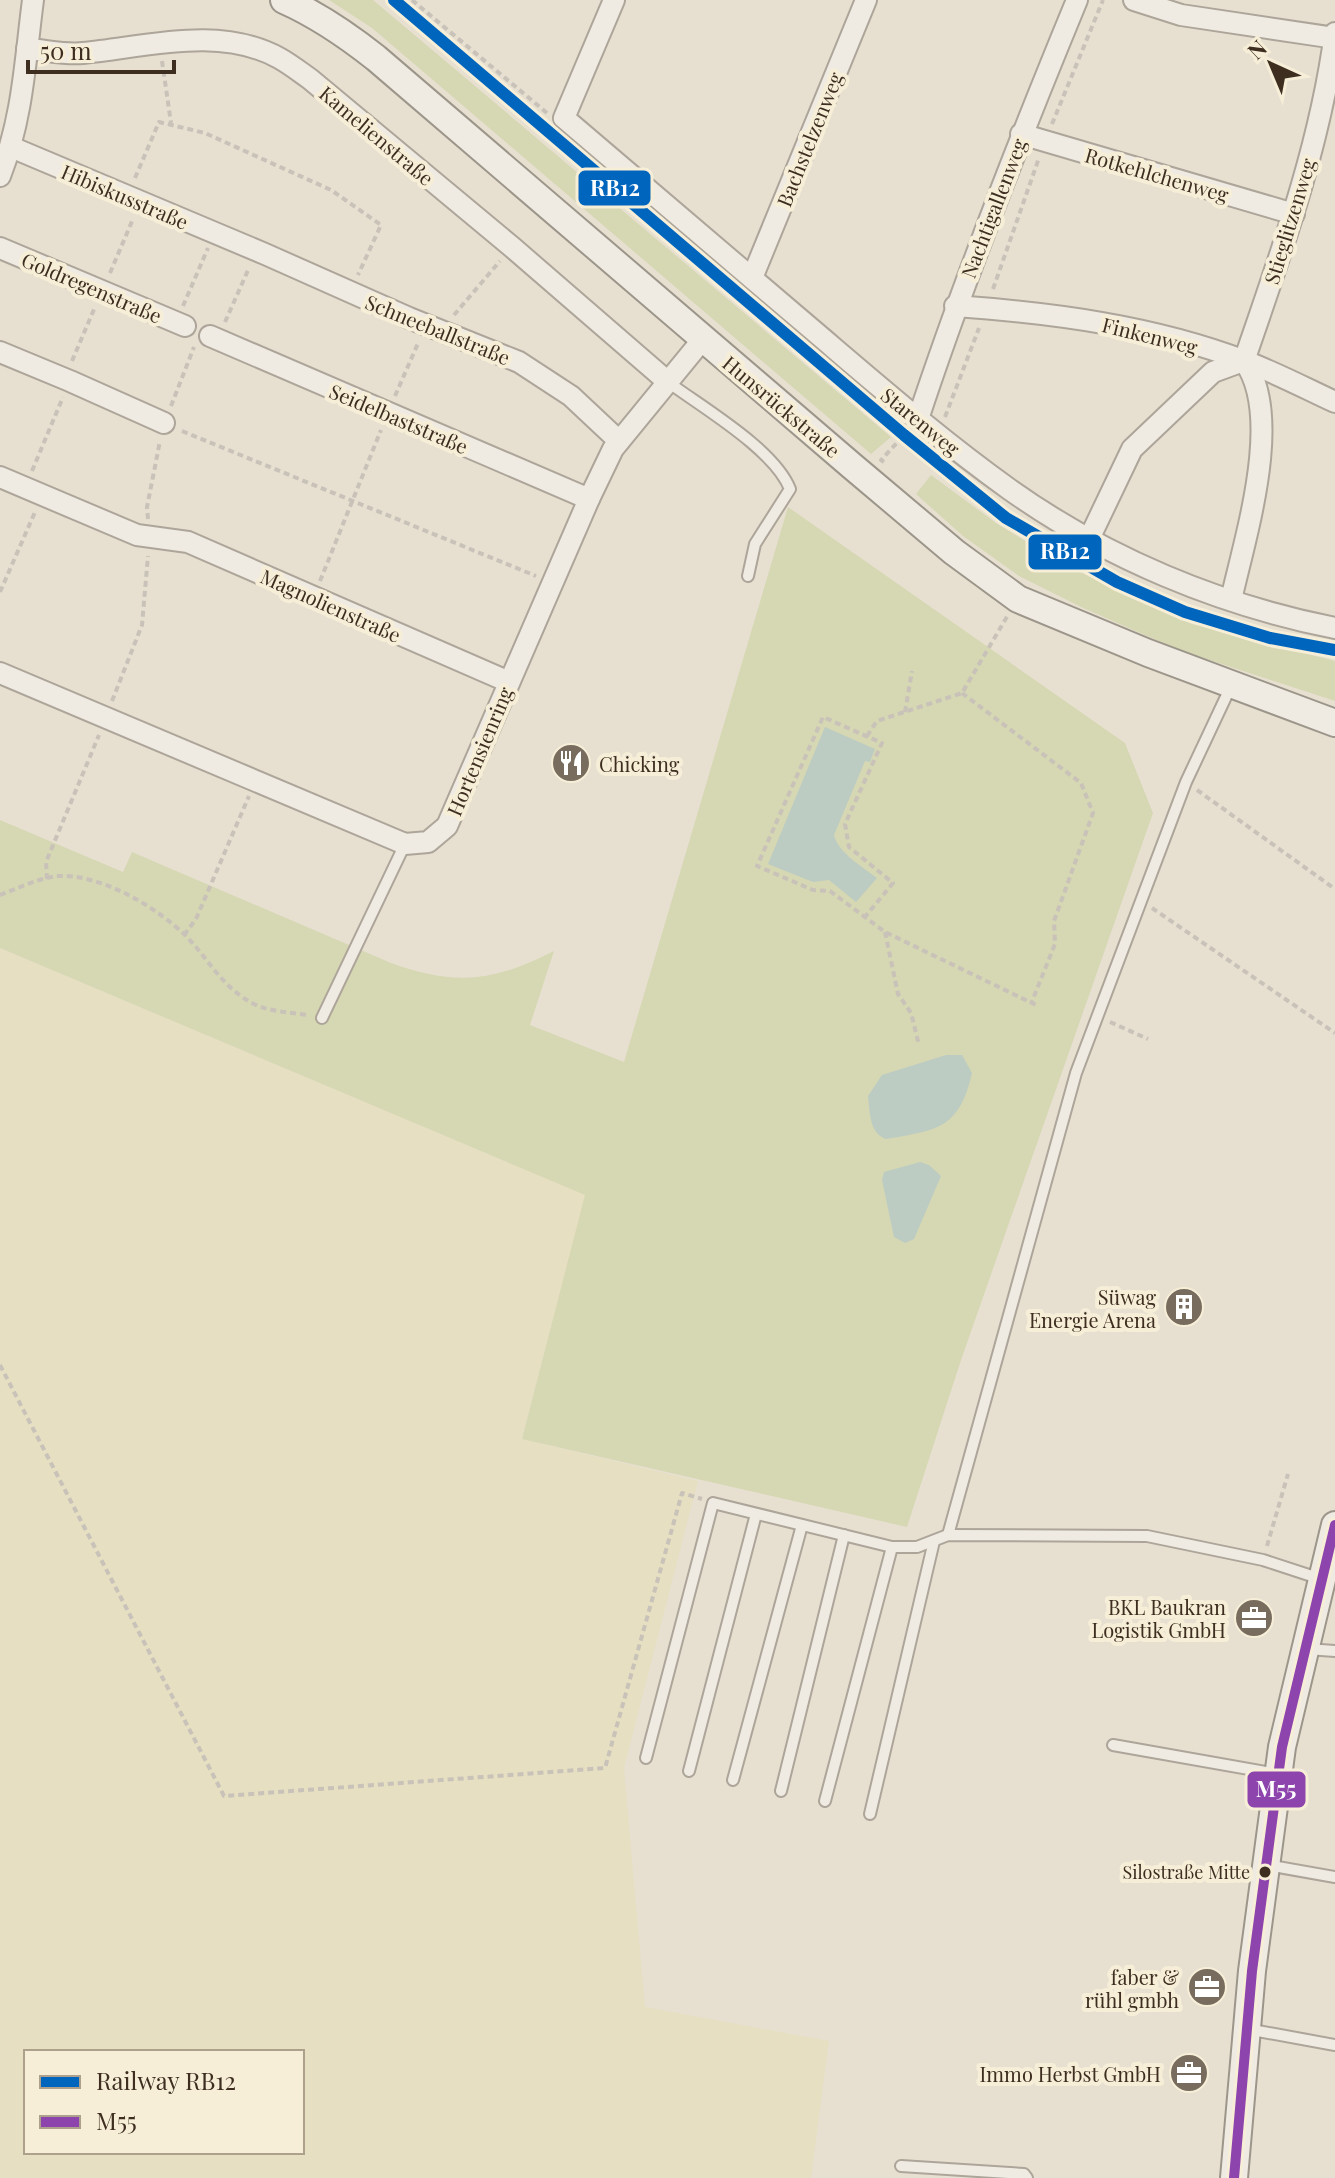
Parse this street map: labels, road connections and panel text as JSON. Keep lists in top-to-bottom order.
{
  "streets": {
    "main road": ["Hunsrückstraße"],
    "street": [
      "Kamelienstraße",
      "Bachstelzenweg",
      "Rotkehlchenweg",
      "Hibiskusstraße",
      "Nachtigallenweg",
      "Stieglitzenweg",
      "Goldregenstraße",
      "Schneeballstraße",
      "Finkenweg",
      "Seidelbaststraße",
      "Starenweg",
      "Magnolienstraße",
      "Hortensienring"
    ]
  },
  "crossings": [
    ["Kamelienstraße", "Hortensienring"],
    ["Bachstelzenweg", "Starenweg"],
    ["Rotkehlchenweg", "Nachtigallenweg"],
    ["Rotkehlchenweg", "Stieglitzenweg"],
    ["Hibiskusstraße", "Schneeballstraße"],
    ["Nachtigallenweg", "Finkenweg"],
    ["Nachtigallenweg", "Starenweg"],
    ["Stieglitzenweg", "Finkenweg"],
    ["Schneeballstraße", "Hortensienring"],
    ["Hunsrückstraße", "Hortensienring"],
    ["Seidelbaststraße", "Hortensienring"],
    ["Magnolienstraße", "Hortensienring"]
  ],
  "places": {
    "restaurant": ["Chicking"],
    "building": ["Süwag Energie Arena"],
    "office": ["BKL Baukran Logistik GmbH", "faber & rühl gmbh", "Immo Herbst GmbH"],
    "other": ["Silostraße Mitte"]
  },
  "lines": ["rail line RB12", "transit line M55"],
  "legend": ["Railway RB12", "M55"],
  "scale_bar": "50 m",
  "north": "top left"
}
